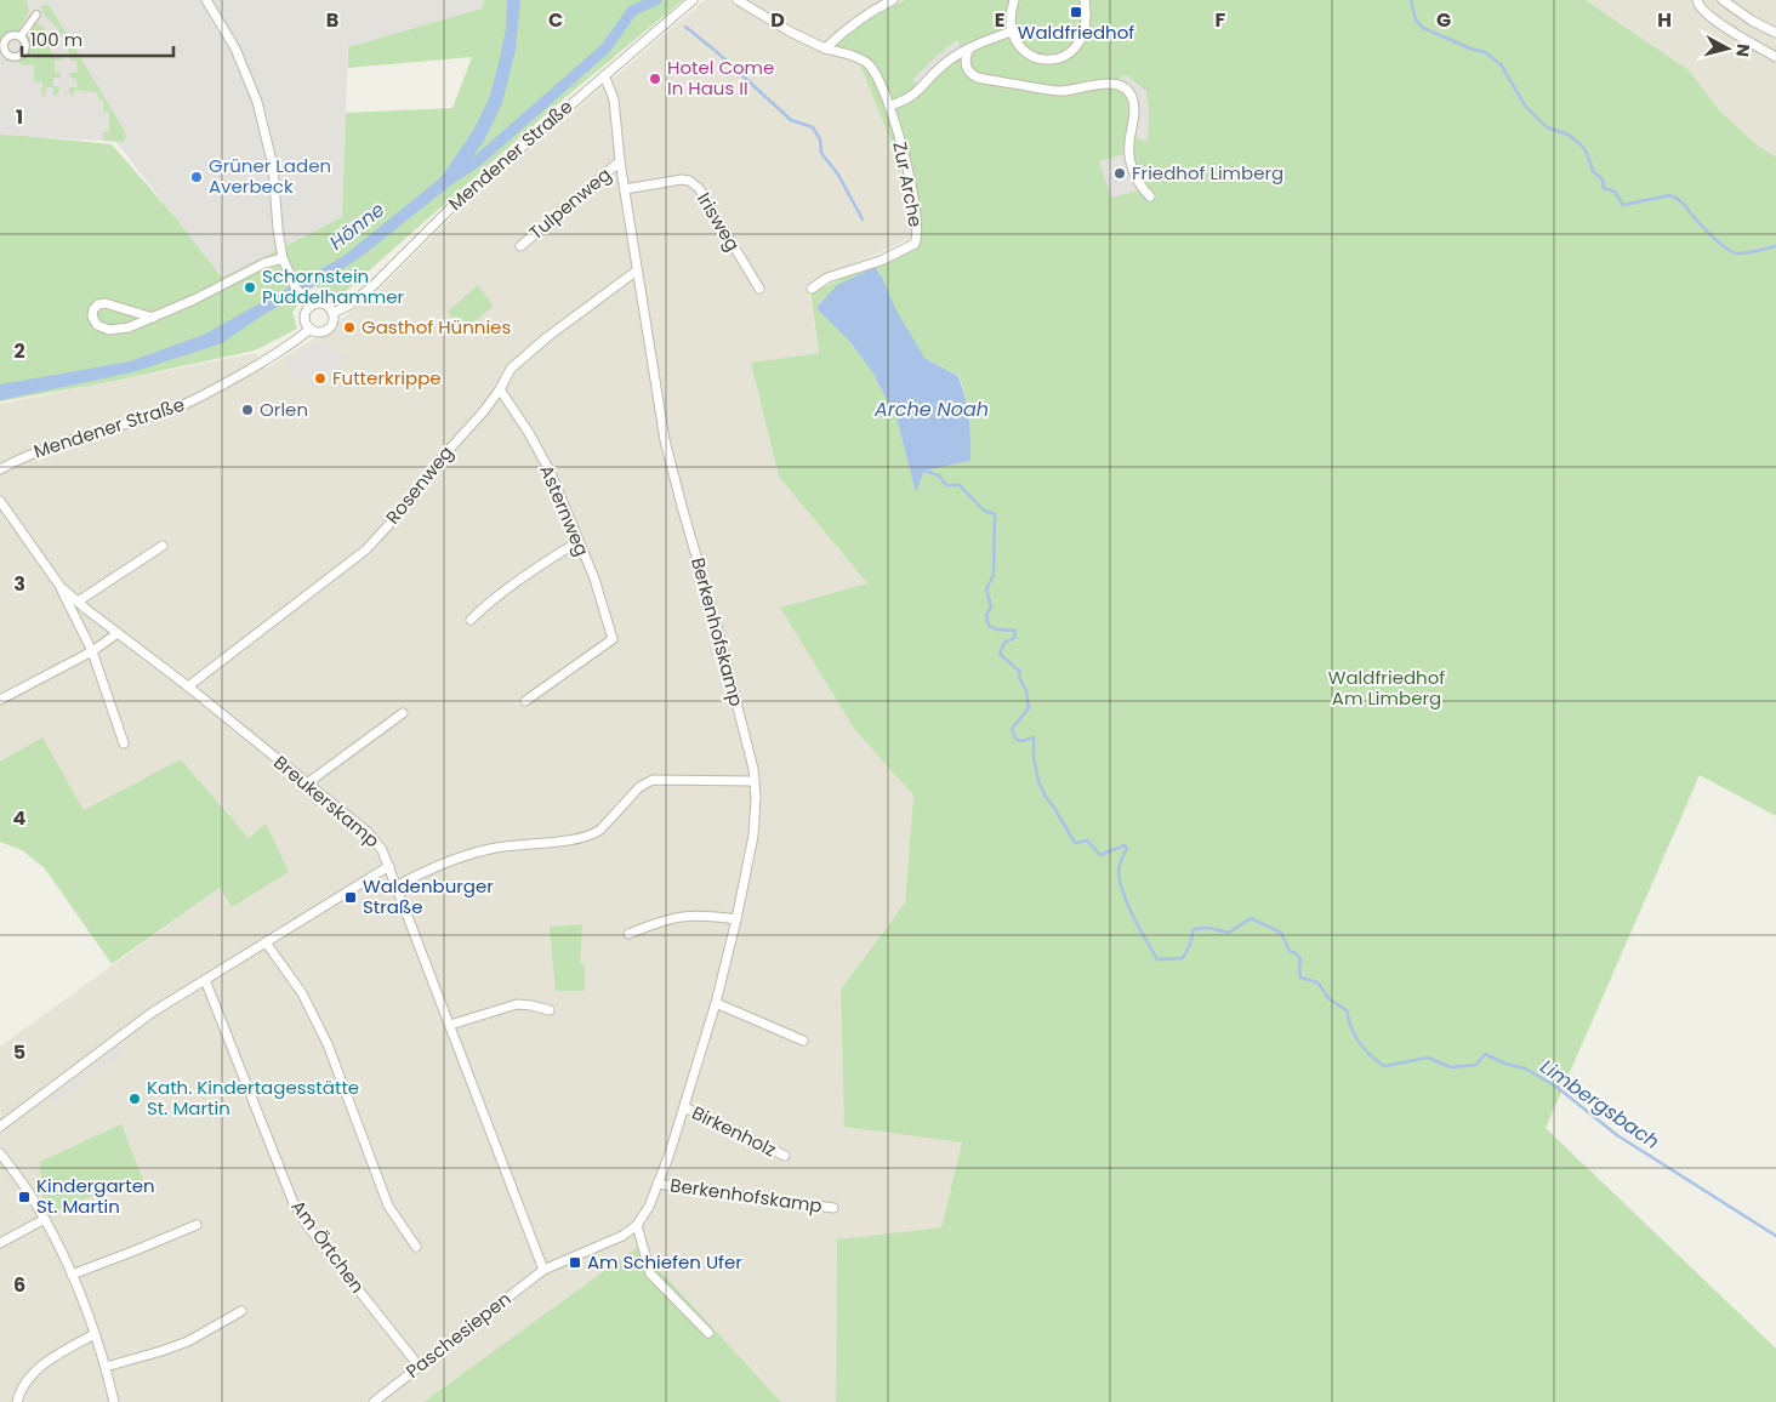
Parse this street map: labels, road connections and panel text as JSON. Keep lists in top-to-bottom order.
{
  "streets": {
    "street": [
      "Mendener Straße",
      "Zur Arche",
      "Tulpenweg",
      "Irisweg",
      "Rosenweg",
      "Asternweg",
      "Berkenhofskamp",
      "Breukerskamp",
      "Birkenholz",
      "Am Örtchen",
      "Paschesiepen"
    ]
  },
  "crossings": [
    ["Mendener Straße", "Berkenhofskamp"],
    ["Tulpenweg", "Berkenhofskamp"],
    ["Irisweg", "Berkenhofskamp"],
    ["Rosenweg", "Asternweg"],
    ["Rosenweg", "Berkenhofskamp"],
    ["Rosenweg", "Breukerskamp"],
    ["Berkenhofskamp", "Birkenholz"],
    ["Breukerskamp", "Paschesiepen"],
    ["Am Örtchen", "Paschesiepen"]
  ],
  "water": ["Hönne", "Arche Noah", "Limbergsbach"],
  "parks": ["Waldfriedhof Am Limberg"],
  "places": {
    "transit": [
      "Waldfriedhof",
      "Waldenburger Straße",
      "Kindergarten St. Martin",
      "Am Schiefen Ufer"
    ],
    "other": [
      "Hotel Come In Haus II",
      "Friedhof Limberg",
      "Grüner Laden Averbeck",
      "Schornstein Puddelhammer",
      "Gasthof Hünnies",
      "Futterkrippe",
      "Orlen",
      "Kath. Kindertagesstätte St. Martin"
    ]
  },
  "scale_bar": "100 m",
  "north": "right",
  "grid": {
    "columns": [
      "B",
      "C",
      "D",
      "E",
      "F",
      "G",
      "H"
    ],
    "rows": [
      "1",
      "2",
      "3",
      "4",
      "5",
      "6"
    ]
  }
}
